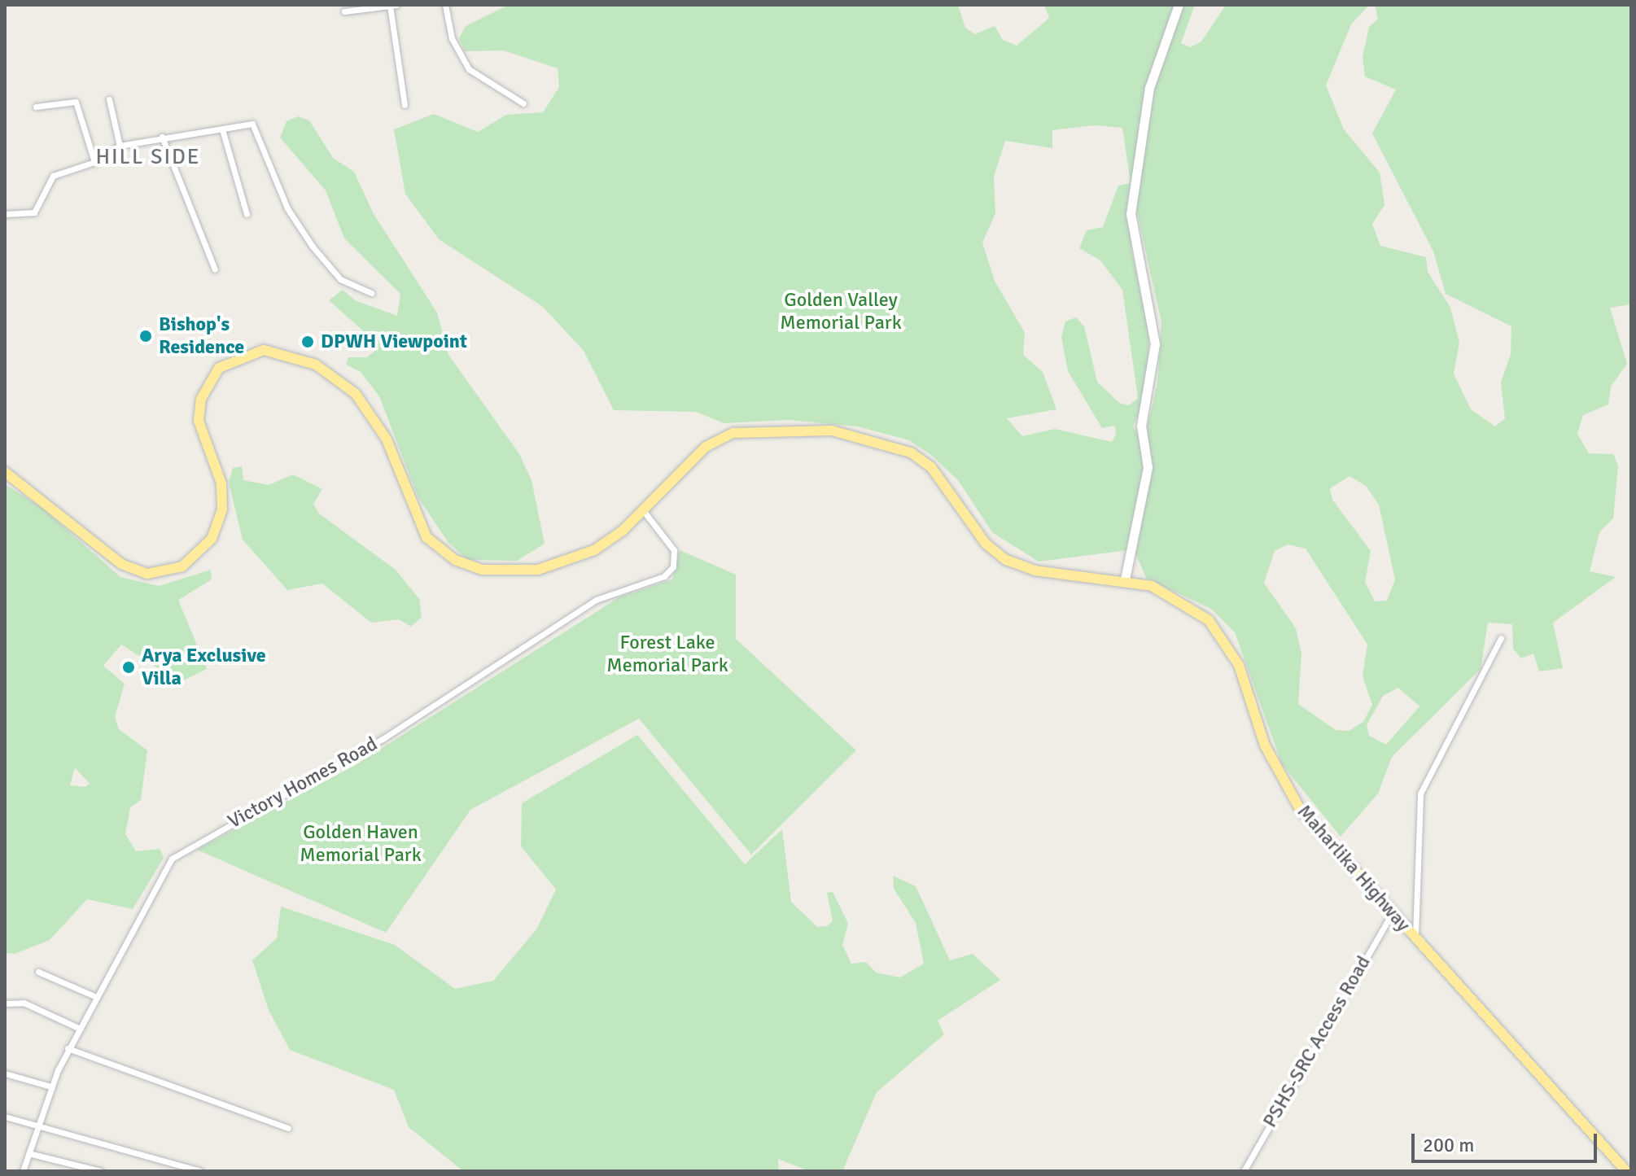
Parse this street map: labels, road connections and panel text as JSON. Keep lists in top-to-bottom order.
{
  "streets": {
    "highway": ["Maharlika Highway"],
    "street": ["Victory Homes Road", "PSHS-SRC Access Road"]
  },
  "crossings": [
    ["Victory Homes Road", "Maharlika Highway"],
    ["Maharlika Highway", "PSHS-SRC Access Road"]
  ],
  "districts": ["HILL SIDE"],
  "parks": ["Golden Valley Memorial Park", "Forest Lake Memorial Park", "Golden Haven Memorial Park"],
  "places": ["Bishop's Residence", "DPWH Viewpoint", "Arya Exclusive Villa"],
  "scale_bar": "200 m"
}
